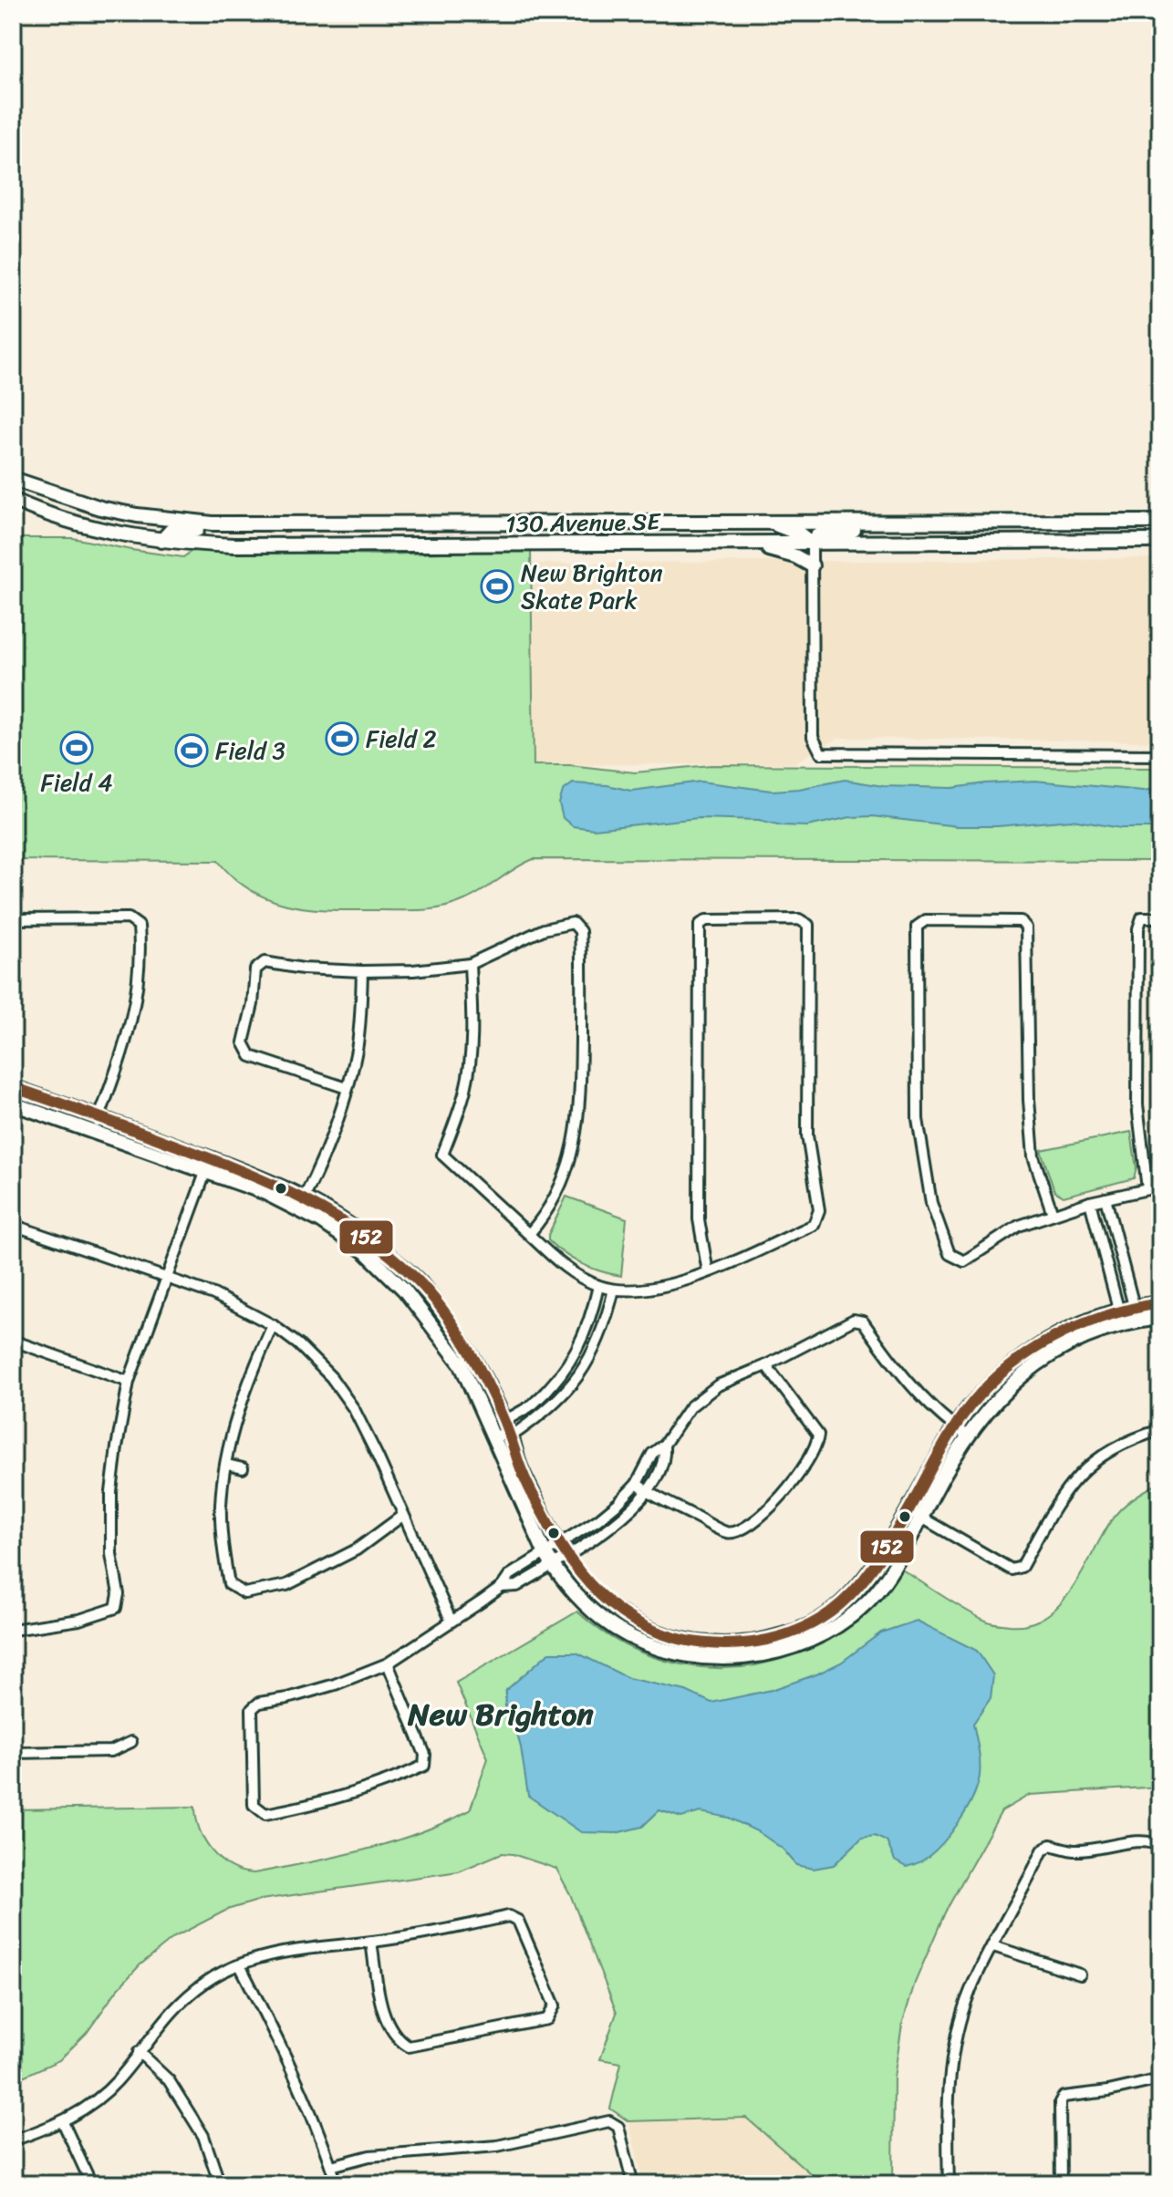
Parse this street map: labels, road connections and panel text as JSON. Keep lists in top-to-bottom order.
{
  "streets": {
    "street": ["130 Avenue SE"]
  },
  "districts": ["New Brighton"],
  "places": {
    "sports": [
      "New Brighton Skate Park",
      "Field 2",
      "Field 4",
      "Field 3"
    ]
  },
  "lines": ["transit line 152"]
}
